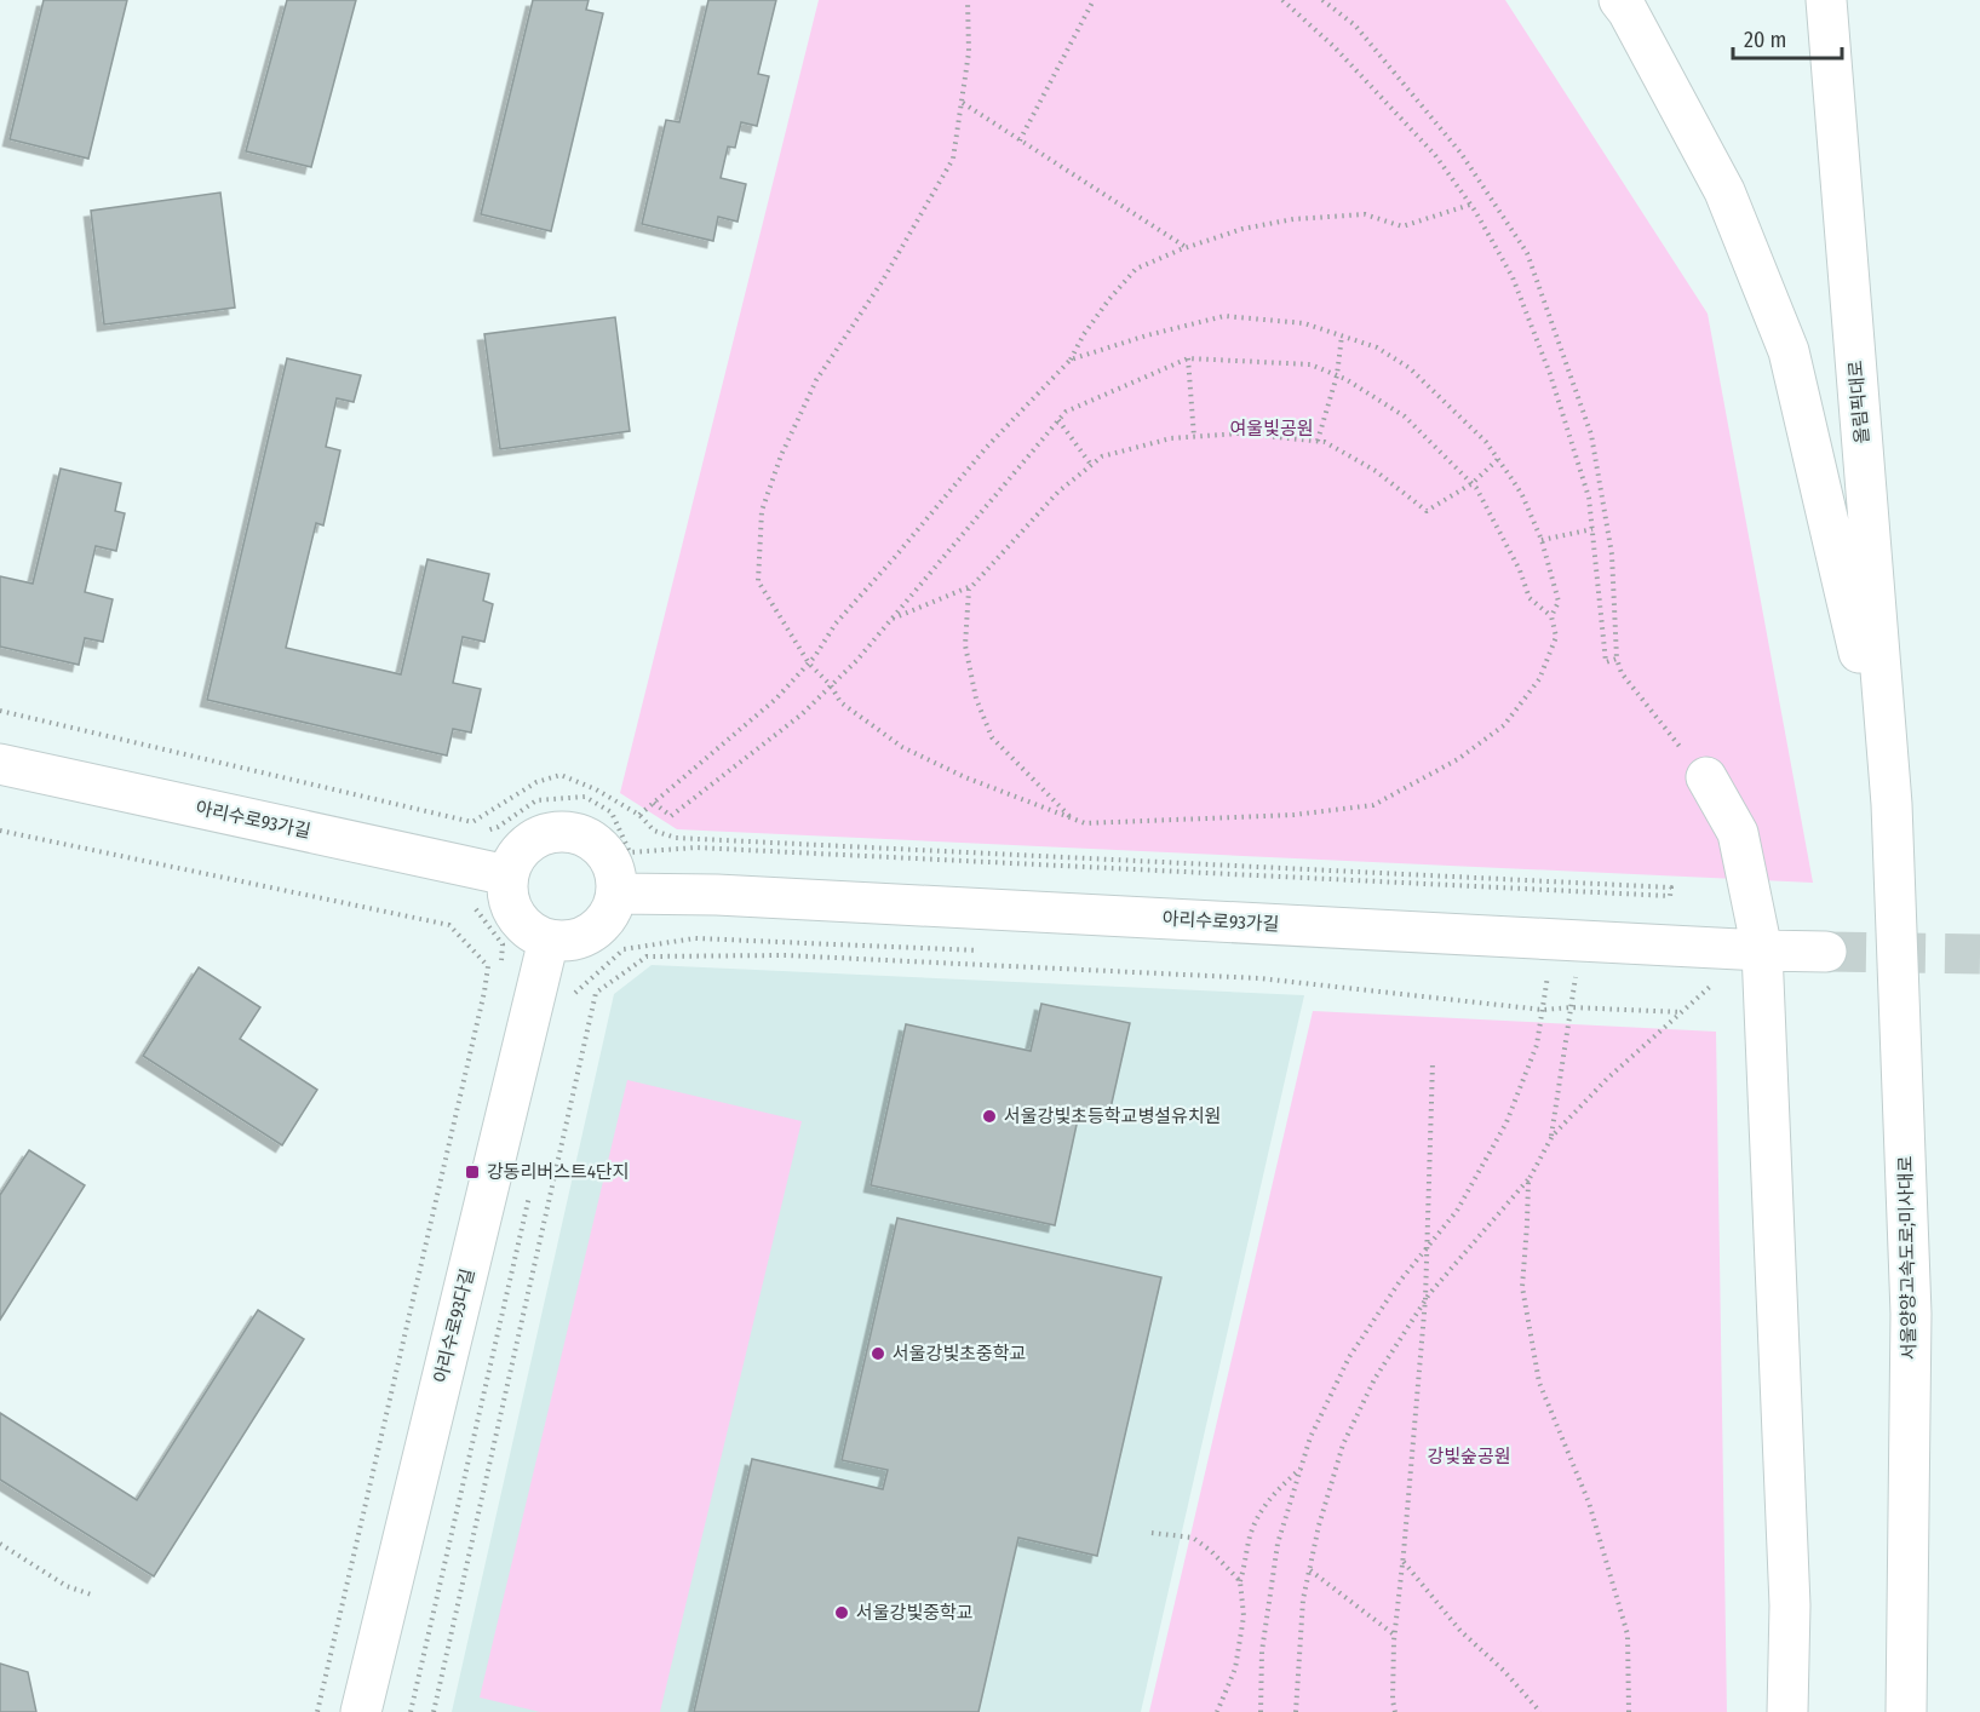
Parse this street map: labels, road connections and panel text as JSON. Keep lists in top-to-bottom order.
{
  "streets": {
    "main road": [
      "올림픽대로",
      "아리수로93가길",
      "서울양양고속도로;미사대로",
      "아리수로93다길"
    ]
  },
  "crossings": [
    ["올림픽대로", "서울양양고속도로;미사대로"],
    ["아리수로93가길", "아리수로93다길"]
  ],
  "parks": ["여울빛공원", "강빛숲공원"],
  "places": {
    "other": ["서울강빛초등학교병설유치원", "서울강빛초중학교", "서울강빛중학교"],
    "transit": ["강동리버스트4단지"]
  },
  "scale_bar": "20 m"
}
